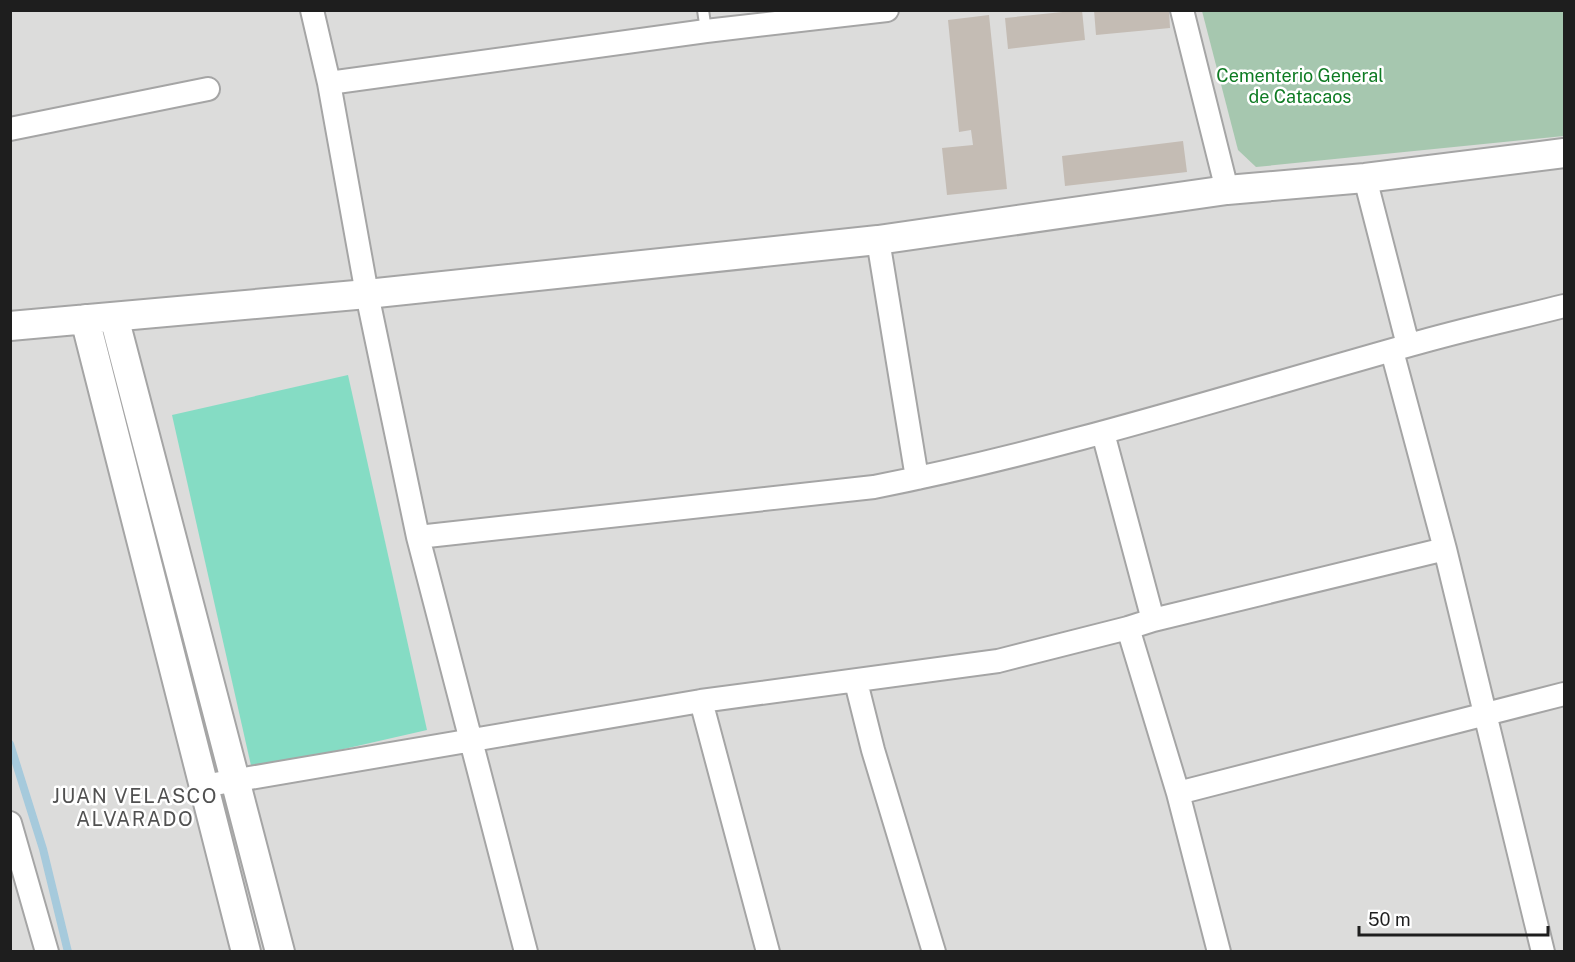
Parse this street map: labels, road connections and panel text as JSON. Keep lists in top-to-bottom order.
{
  "districts": ["JUAN VELASCO ALVARADO"],
  "parks": ["Cementerio General de Catacaos"],
  "scale_bar": "50 m"
}
